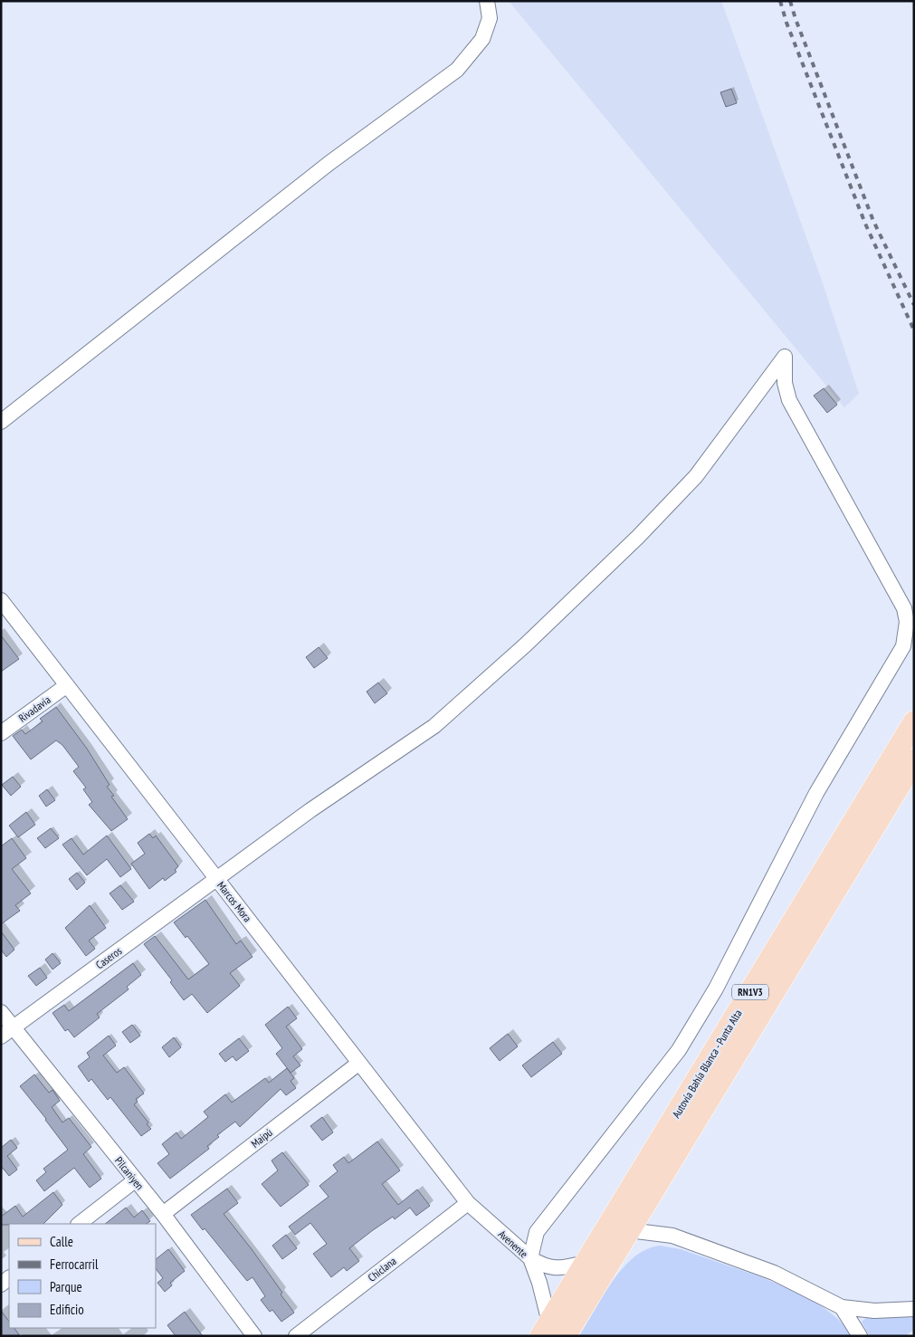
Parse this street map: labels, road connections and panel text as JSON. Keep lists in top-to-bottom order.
{
  "streets": {
    "main road": ["RN1V3", "Autovía Bahía Blanca - Punta Alta"],
    "street": [
      "Rivadavia",
      "Marcos Mora",
      "Caseros",
      "Maipú",
      "Pilcaniyen",
      "Avenente",
      "Chiclana"
    ]
  },
  "crossings": [
    ["Rivadavia", "Marcos Mora"],
    ["Marcos Mora", "Caseros"],
    ["Marcos Mora", "Maipú"],
    ["Marcos Mora", "Avenente"],
    ["Marcos Mora", "Chiclana"],
    ["Caseros", "Pilcaniyen"],
    ["Caseros", "Avenente"],
    ["Autovía Bahía Blanca - Punta Alta", "Avenente"],
    ["Maipú", "Pilcaniyen"],
    ["Avenente", "Chiclana"]
  ],
  "legend": [
    "Calle",
    "Ferrocarril",
    "Parque",
    "Edificio"
  ]
}
